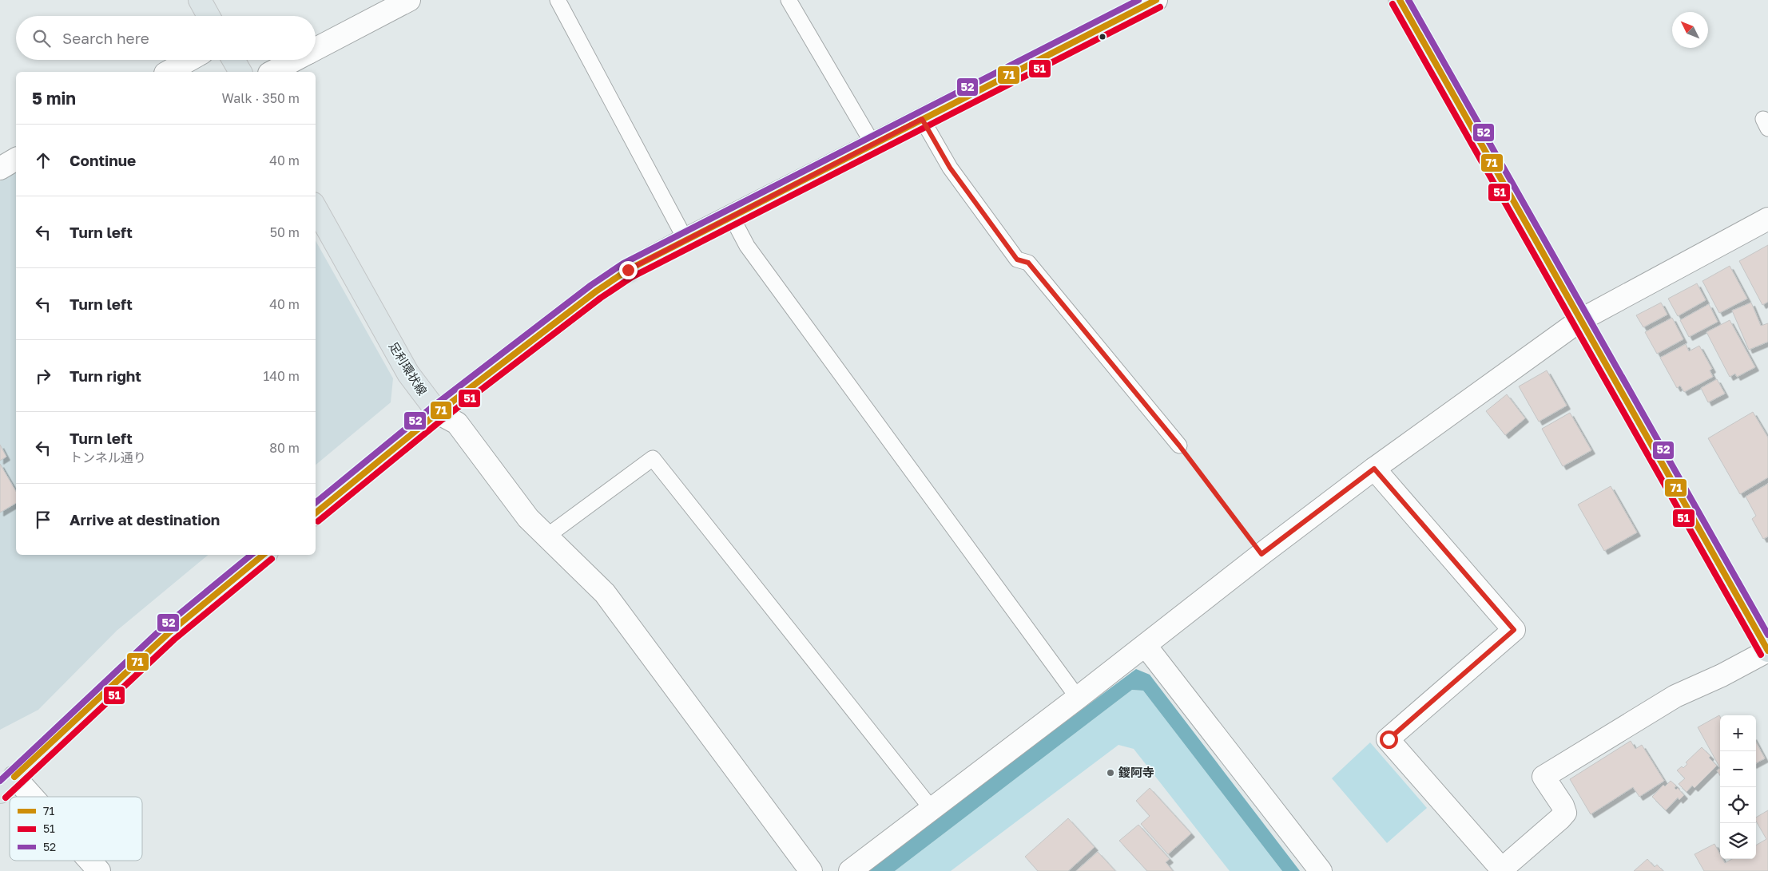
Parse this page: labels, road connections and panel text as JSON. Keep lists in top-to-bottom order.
{
  "streets": {
    "main road": ["足利環状線"]
  },
  "places": ["鑁阿寺"],
  "lines": ["transit line 71", "transit line 52", "transit line 51"],
  "legend": ["71", "51", "52"],
  "north": "top left",
  "page": {
    "search": "Search here",
    "heading": ["5 min", "Walk · 350 m"],
    "list": [
      ["Continue", "40 m"],
      ["Turn left", "50 m"],
      ["Turn left", "40 m"],
      ["Turn right", "140 m"],
      ["Turn left", "トンネル通り", "80 m"],
      "Arrive at destination"
    ],
    "map_buttons": ["+", "−"]
  }
}
